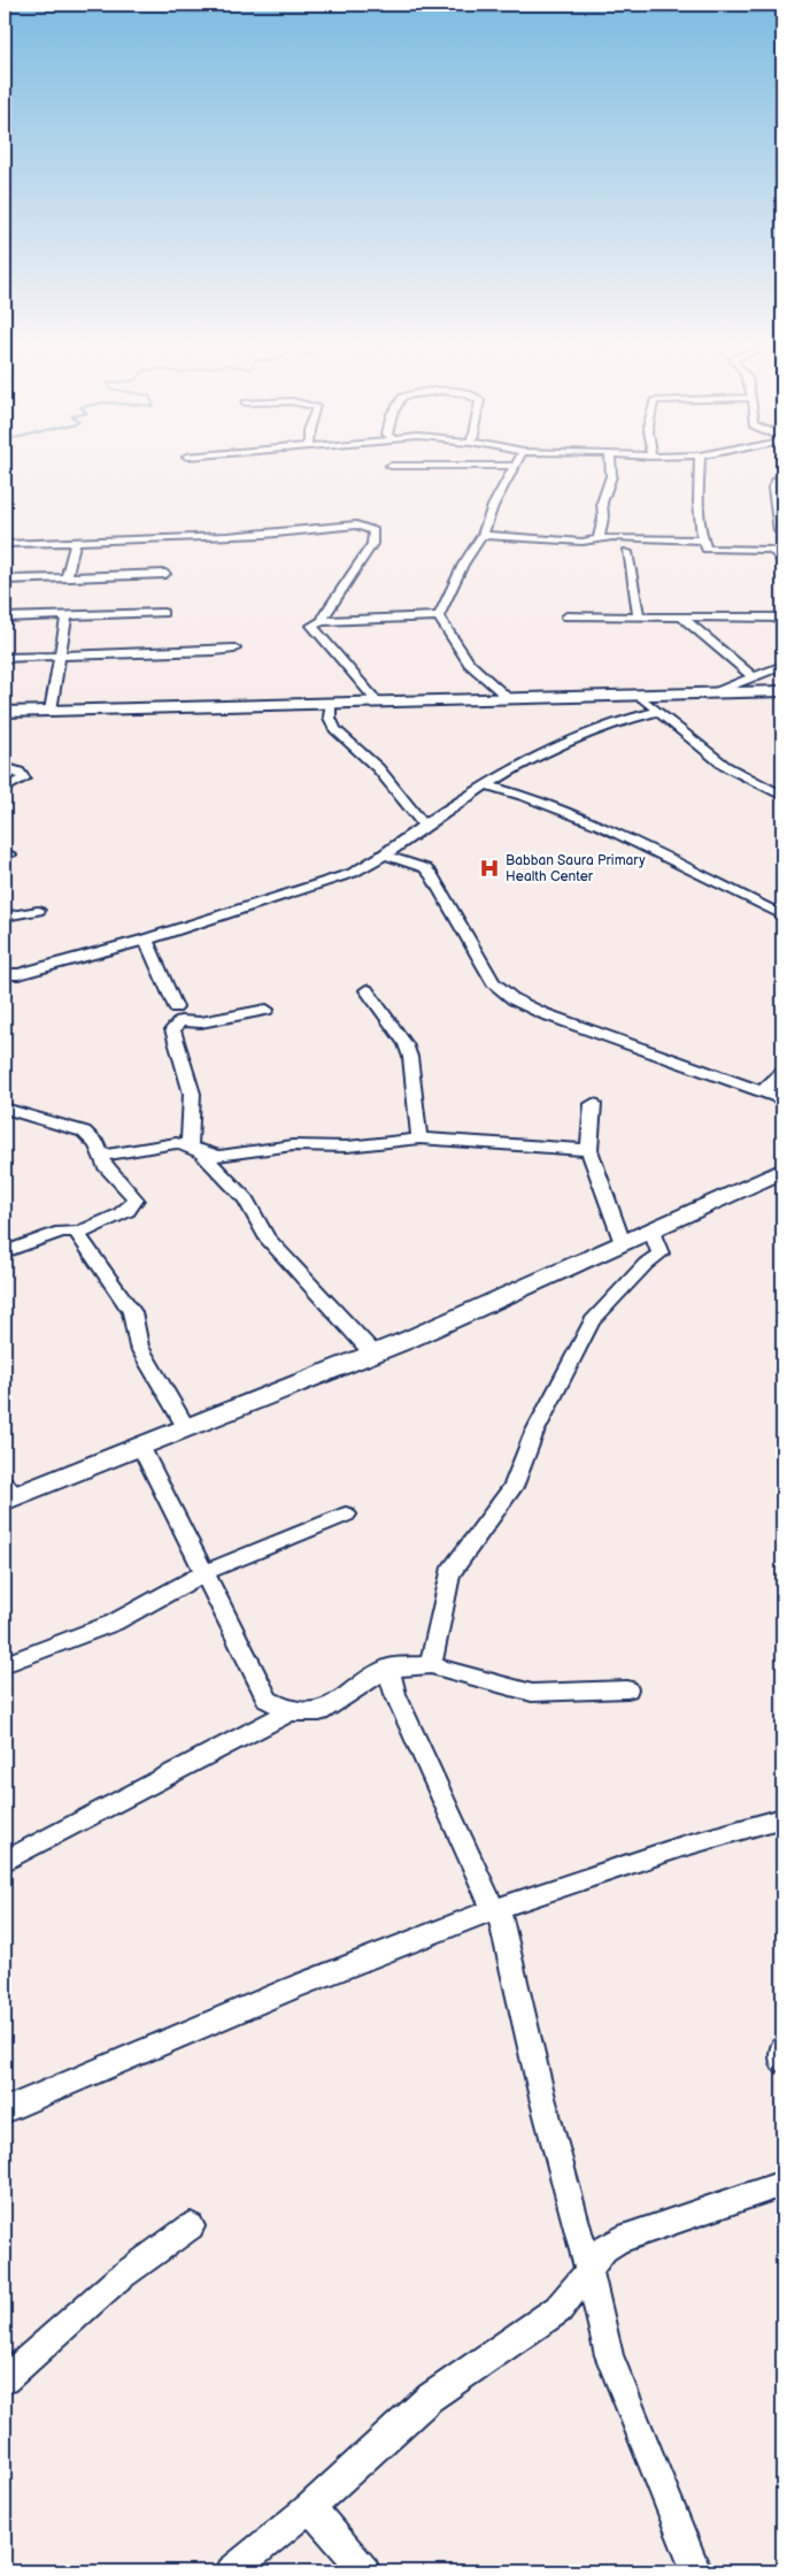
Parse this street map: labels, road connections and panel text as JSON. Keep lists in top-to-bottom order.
{
  "places": {
    "hospital": ["Babban Saura Primary Health Center"]
  }
}
